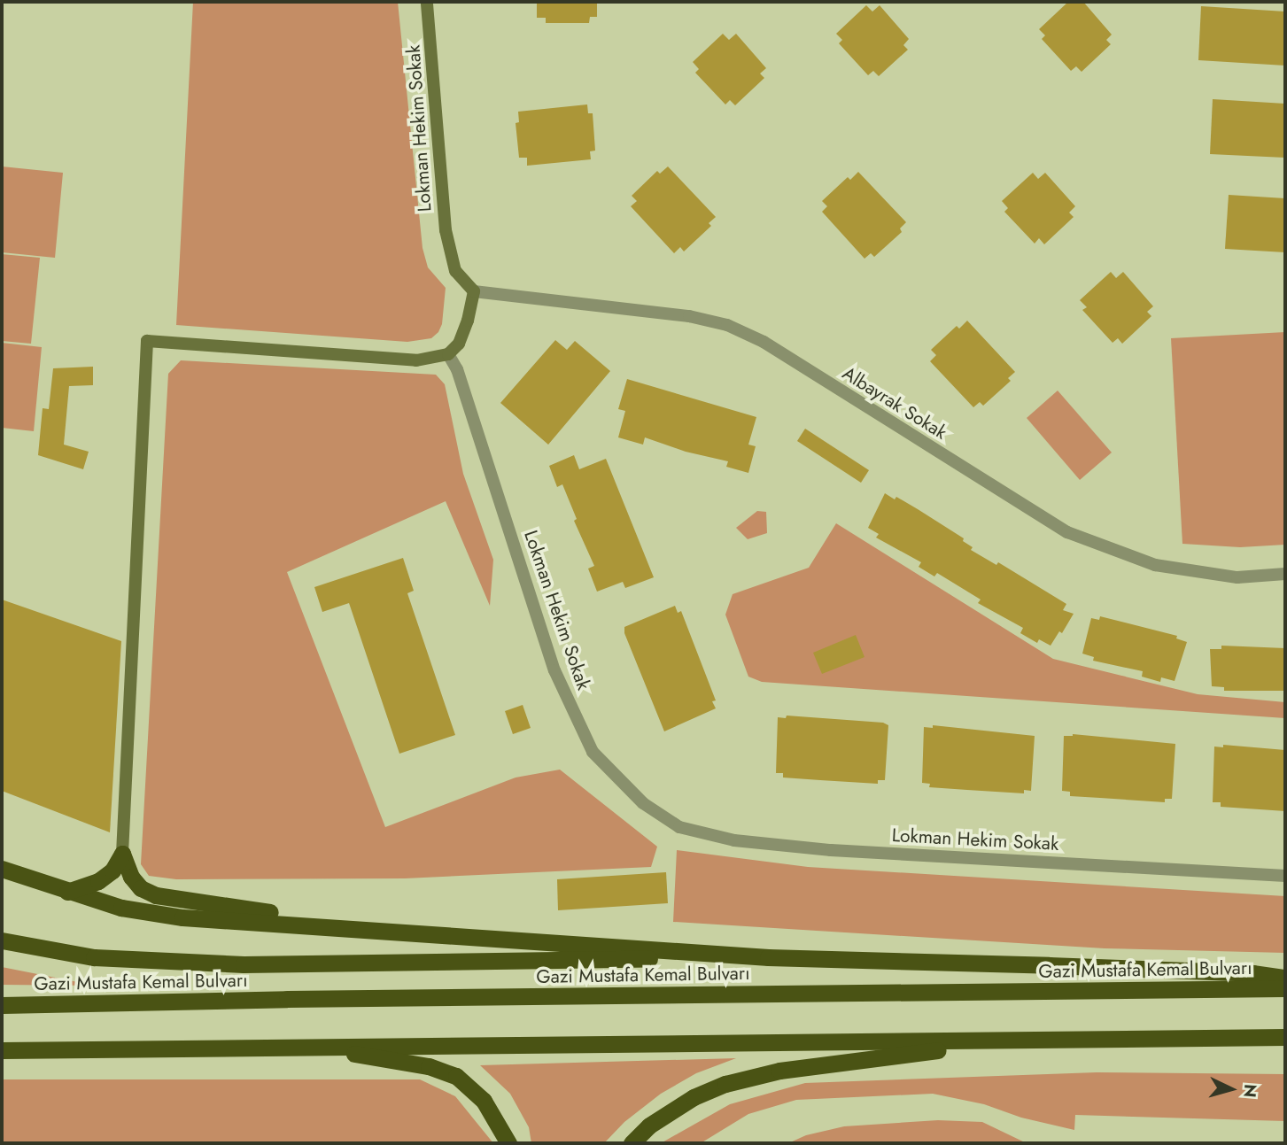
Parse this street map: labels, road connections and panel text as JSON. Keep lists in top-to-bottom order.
{
  "streets": {
    "highway": ["Gazi Mustafa Kemal Bulvarı"],
    "main road": ["Lokman Hekim Sokak"],
    "street": ["Albayrak Sokak"]
  },
  "crossings": [
    ["Lokman Hekim Sokak", "Albayrak Sokak"]
  ],
  "north": "right"
}
